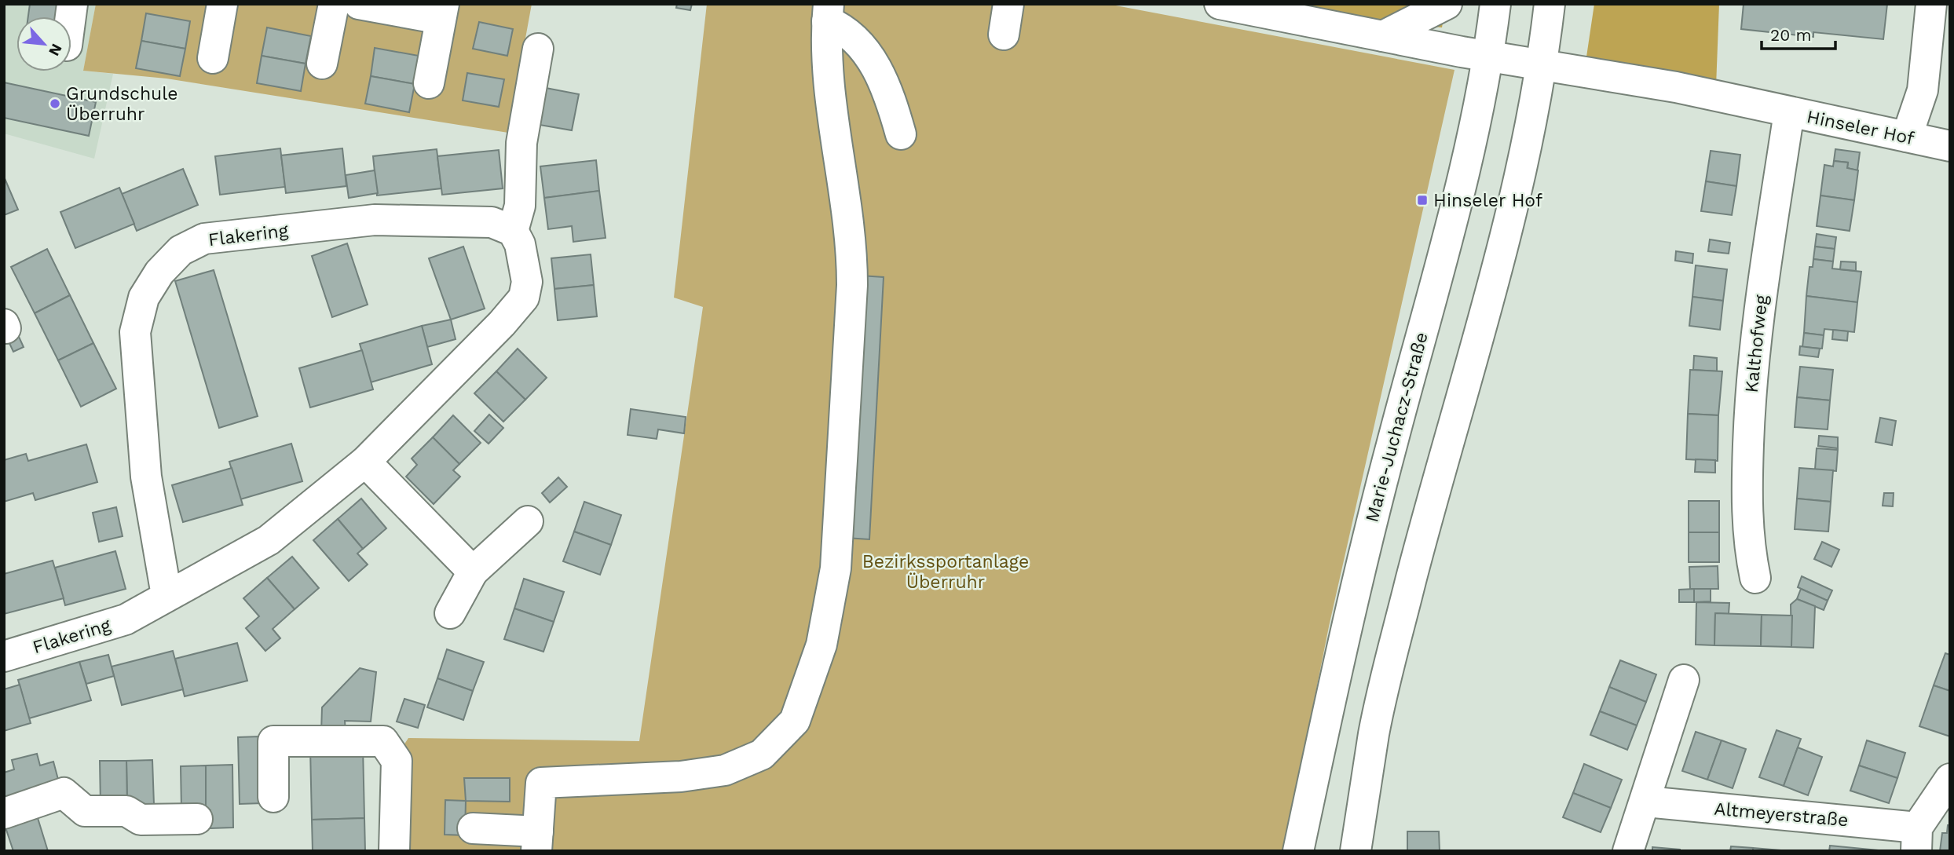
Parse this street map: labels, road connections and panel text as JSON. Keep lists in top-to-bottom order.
{
  "streets": {
    "street": [
      "Hinseler Hof",
      "Flakering",
      "Kalthofweg",
      "Marie-Juchacz-Straße",
      "Altmeyerstraße"
    ]
  },
  "crossings": [
    ["Hinseler Hof", "Kalthofweg"],
    ["Hinseler Hof", "Marie-Juchacz-Straße"]
  ],
  "parks": ["Bezirkssportanlage Überruhr"],
  "places": {
    "other": ["Grundschule Überruhr"],
    "transit": ["Hinseler Hof"]
  },
  "scale_bar": "20 m",
  "north": "bottom right"
}
